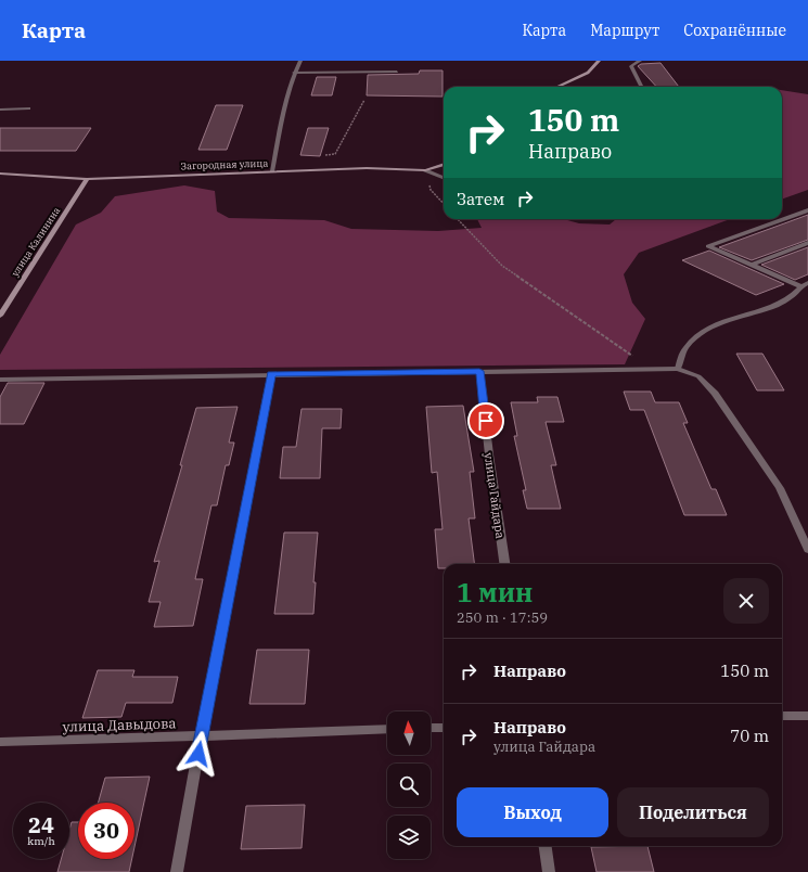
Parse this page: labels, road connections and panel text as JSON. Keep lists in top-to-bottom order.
{
  "streets": {
    "street": [
      "Загородная улица",
      "улица Калинина",
      "улица Гайдара",
      "улица Давыдова"
    ]
  },
  "crossings": [
    ["Загородная улица", "улица Калинина"]
  ],
  "north": "top",
  "page": {
    "header": "Карта",
    "nav": ["Карта", "Маршрут", "Сохранённые"],
    "turn": ["150 m", "Направо"],
    "then": "Затем",
    "heading": ["1 мин", "250 m · 17:59"],
    "list": [
      {
        "name": "Направо",
        "value": "150 m"
      },
      {
        "name": "Направо",
        "note": "улица Гайдара",
        "value": "70 m"
      }
    ],
    "buttons": ["Выход", "Поделиться"],
    "speed": "24 km/h",
    "limit": "30"
  }
}
